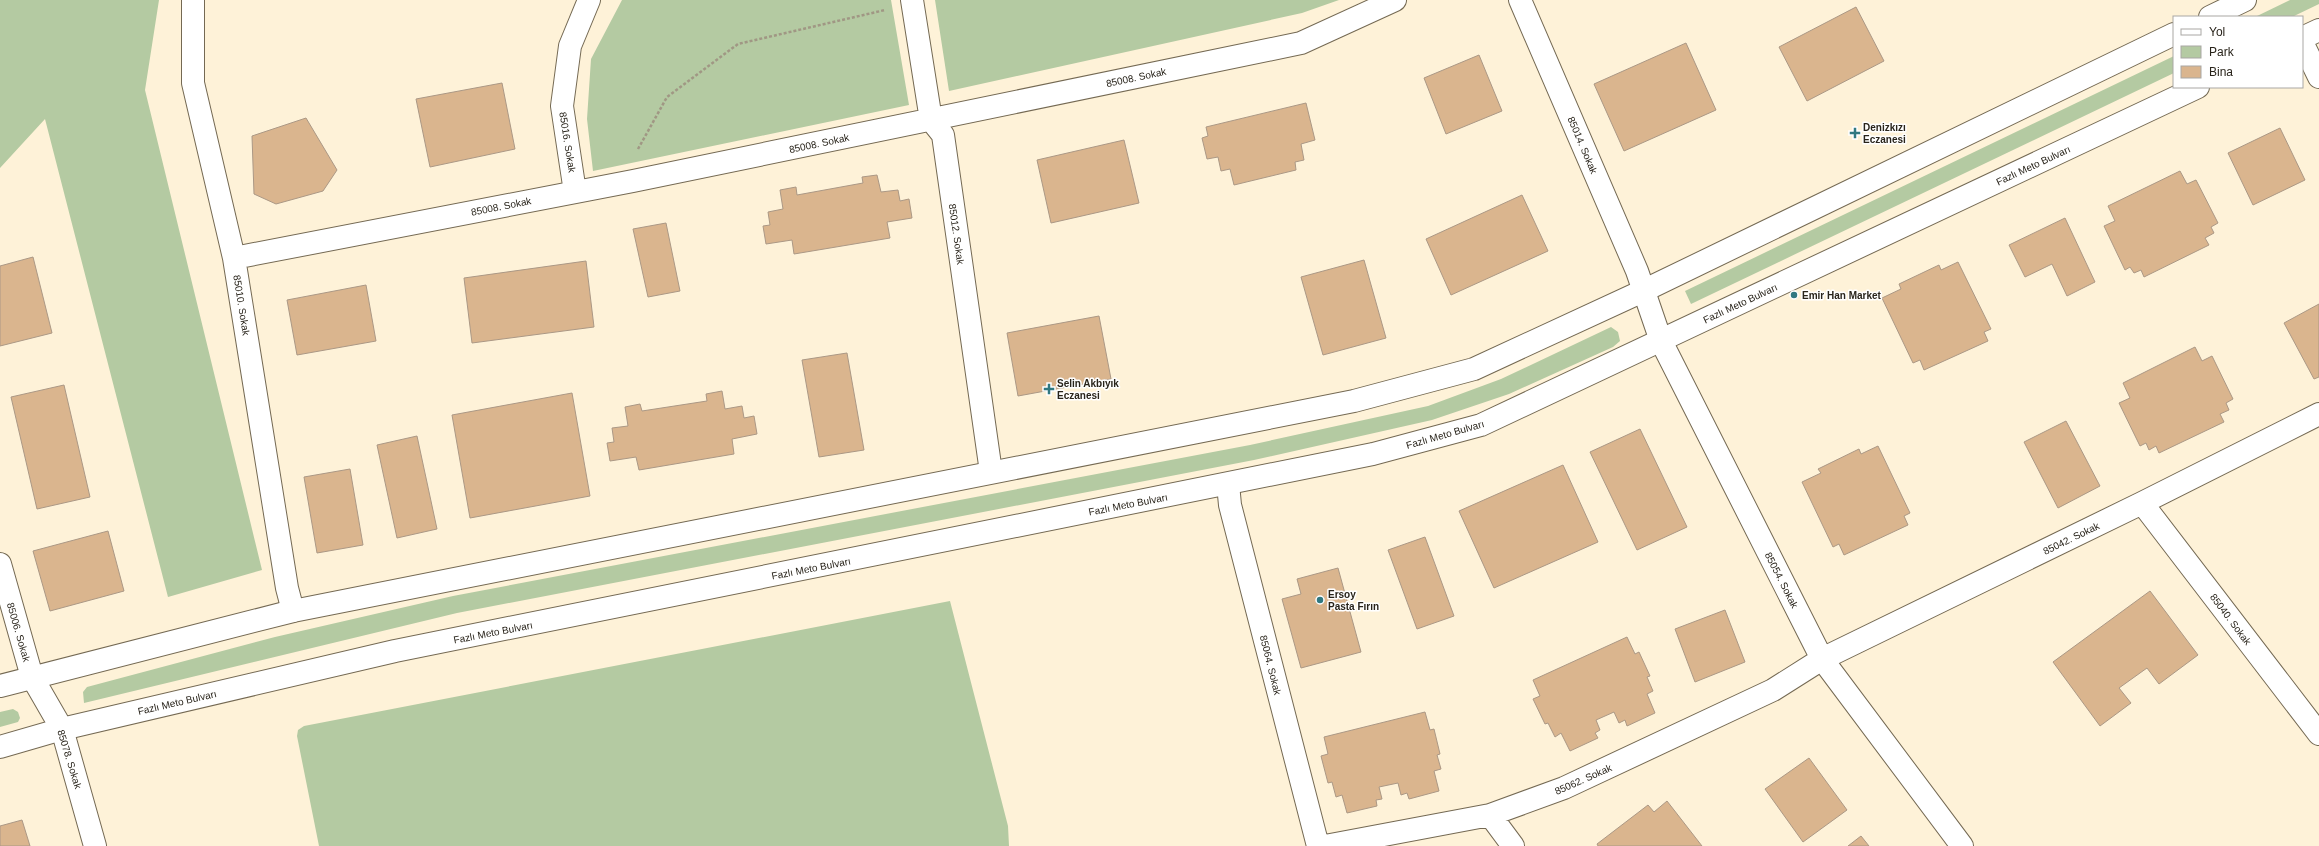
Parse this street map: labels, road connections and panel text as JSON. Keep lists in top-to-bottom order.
{
  "streets": {
    "street": [
      "85008. Sokak",
      "85016. Sokak",
      "85014. Sokak",
      "Fazlı Meto Bulvarı",
      "85012. Sokak",
      "85010. Sokak",
      "85042. Sokak",
      "85054. Sokak",
      "85040. Sokak",
      "85006. Sokak",
      "85064. Sokak",
      "85078. Sokak",
      "85062. Sokak"
    ]
  },
  "crossings": [
    ["85008. Sokak", "85016. Sokak"],
    ["85008. Sokak", "85012. Sokak"],
    ["85008. Sokak", "85010. Sokak"],
    ["85014. Sokak", "85054. Sokak"],
    ["Fazlı Meto Bulvarı", "85054. Sokak"],
    ["Fazlı Meto Bulvarı", "85064. Sokak"],
    ["Fazlı Meto Bulvarı", "85078. Sokak"],
    ["85042. Sokak", "85054. Sokak"],
    ["85042. Sokak", "85040. Sokak"],
    ["85042. Sokak", "85062. Sokak"],
    ["85054. Sokak", "85062. Sokak"],
    ["85006. Sokak", "85078. Sokak"]
  ],
  "places": {
    "health": ["Denizkızı Eczanesi", "Selin Akbıyık Eczanesi"],
    "other": ["Emir Han Market", "Ersoy Pasta Fırın"]
  },
  "legend": ["Yol", "Park", "Bina"]
}
